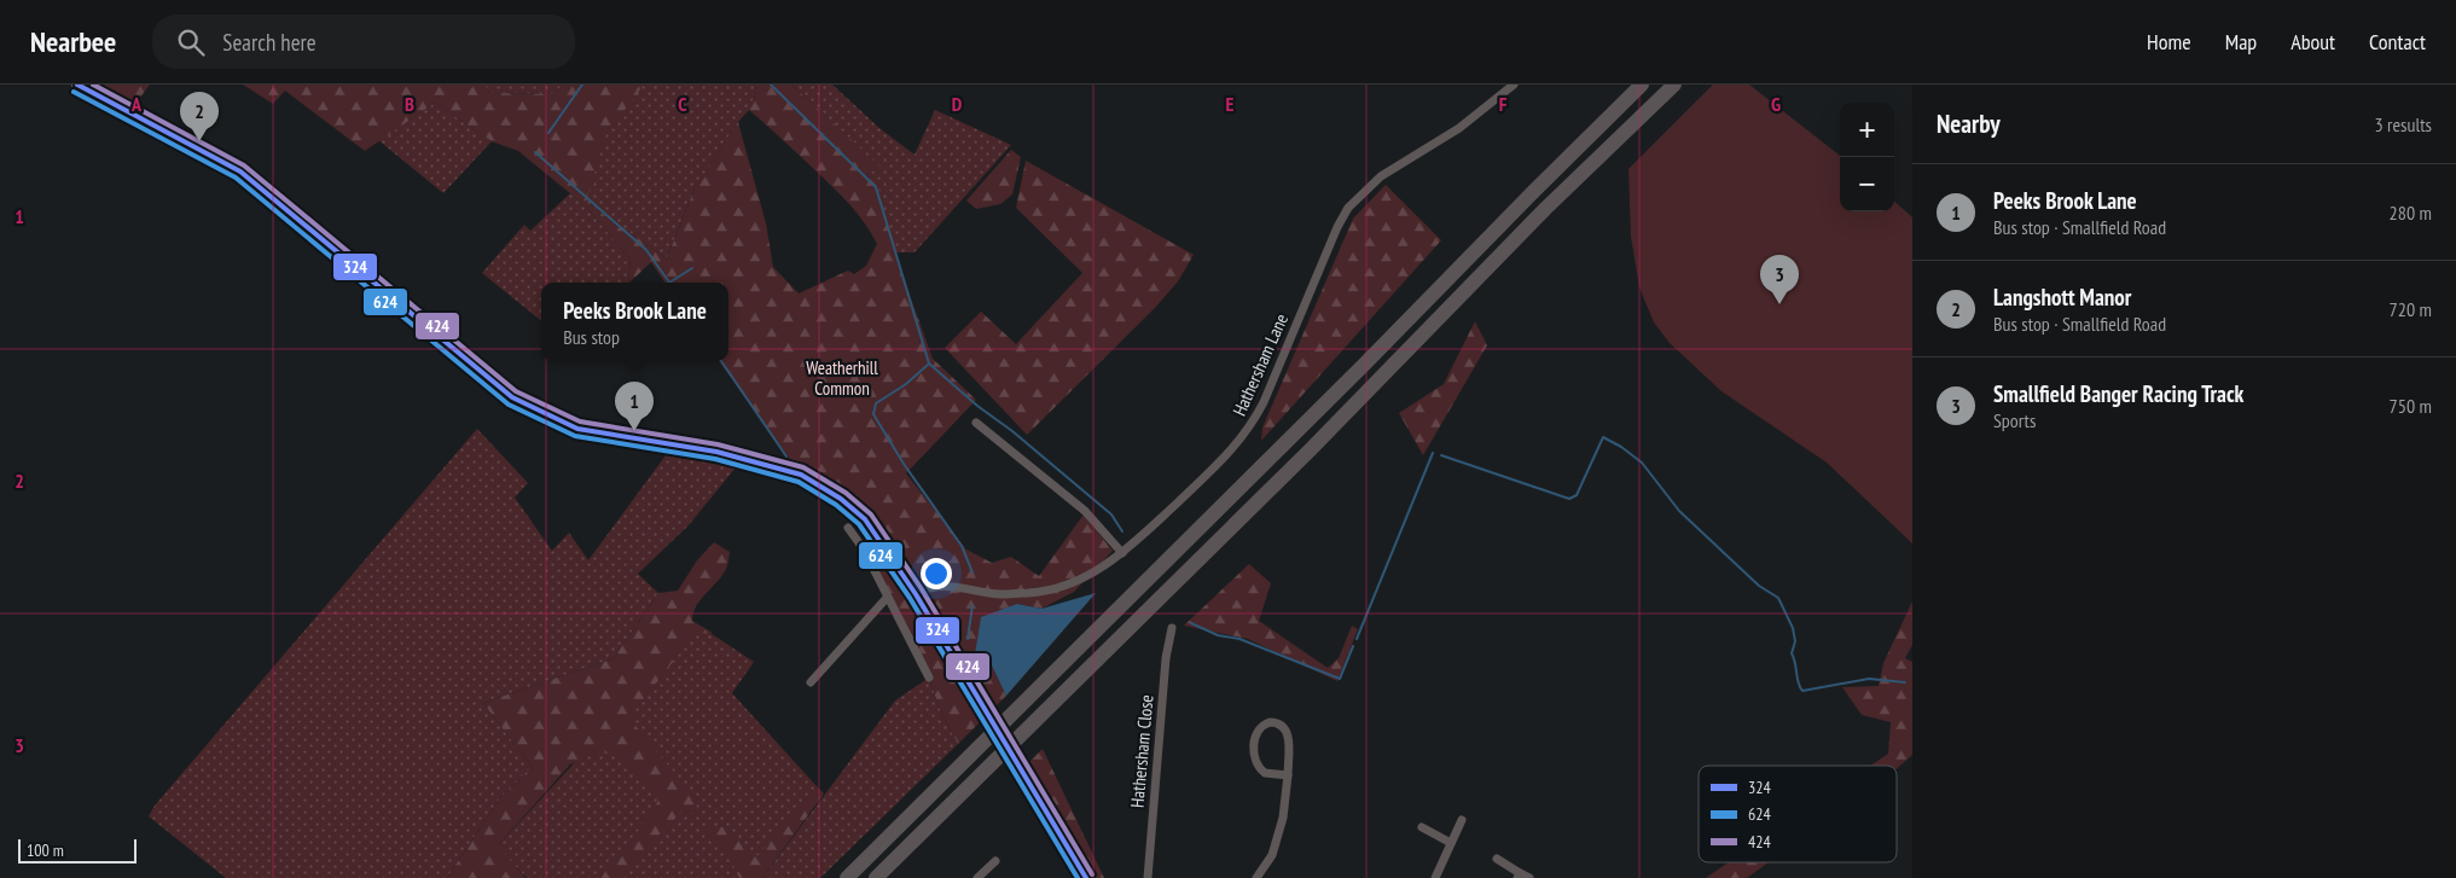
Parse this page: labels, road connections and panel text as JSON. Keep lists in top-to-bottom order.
{
  "streets": {
    "street": ["Hathersham Lane", "Hathersham Close"]
  },
  "parks": ["Weatherhill Common"],
  "lines": ["transit line 324", "transit line 424", "transit line 624"],
  "legend": ["324", "624", "424"],
  "scale_bar": "100 m",
  "page": {
    "header": "Nearbee",
    "search": "Search here",
    "nav": [
      "Home",
      "Map",
      "About",
      "Contact"
    ],
    "heading": ["Nearby", "3 results"],
    "pins": ["2", "3", "1"],
    "map_buttons": ["+", "−"],
    "list": [
      {
        "mark": "1",
        "name": "Peeks Brook Lane",
        "note": "Bus stop · Smallfield Road",
        "value": "280 m"
      },
      {
        "mark": "2",
        "name": "Langshott Manor",
        "note": "Bus stop · Smallfield Road",
        "value": "720 m"
      },
      {
        "mark": "3",
        "name": "Smallfield Banger Racing Track",
        "note": "Sports",
        "value": "750 m"
      }
    ],
    "popup": ["Peeks Brook Lane", "Bus stop"],
    "scale": "100 m"
  },
  "grid": {
    "columns": [
      "A",
      "B",
      "C",
      "D",
      "E",
      "F",
      "G"
    ],
    "rows": ["1", "2", "3"]
  }
}
